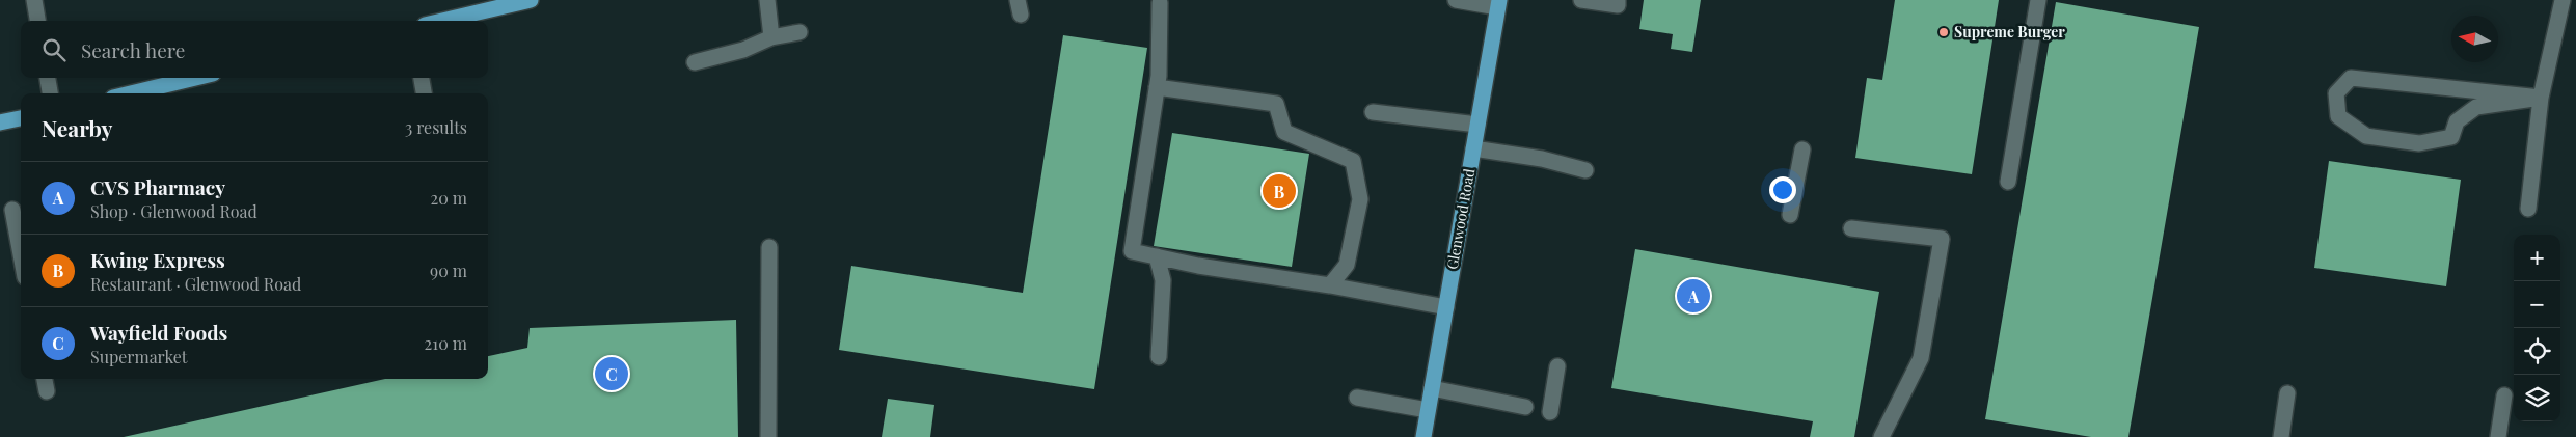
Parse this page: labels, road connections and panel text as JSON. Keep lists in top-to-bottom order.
{
  "streets": {
    "main road": ["Glenwood Road"]
  },
  "places": ["Supreme Burger"],
  "north": "left",
  "page": {
    "search": "Search here",
    "heading": ["Nearby", "3 results"],
    "list": [
      {
        "mark": "A",
        "name": "CVS Pharmacy",
        "note": "Shop · Glenwood Road",
        "value": "20 m"
      },
      {
        "mark": "B",
        "name": "Kwing Express",
        "note": "Restaurant · Glenwood Road",
        "value": "90 m"
      },
      {
        "mark": "C",
        "name": "Wayfield Foods",
        "note": "Supermarket",
        "value": "210 m"
      }
    ],
    "pins": ["B", "A", "C"],
    "map_buttons": ["+", "−"]
  }
}
